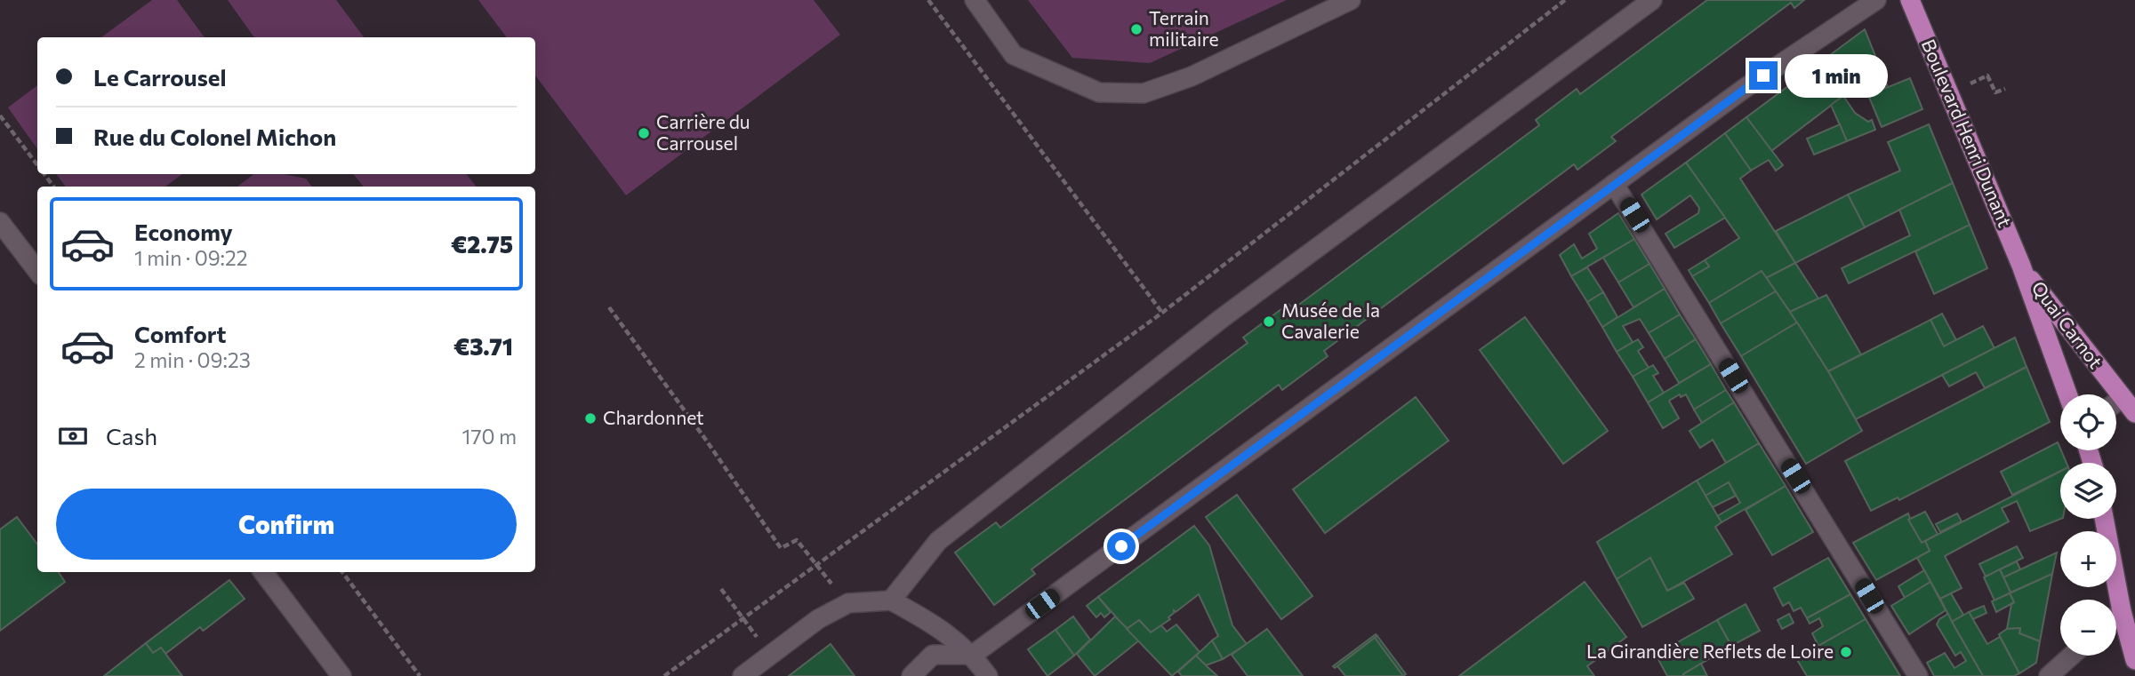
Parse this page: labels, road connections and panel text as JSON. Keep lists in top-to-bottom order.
{
  "streets": {
    "main road": ["Boulevard Henri Dunant", "Quai Carnot"]
  },
  "crossings": [
    ["Boulevard Henri Dunant", "Quai Carnot"]
  ],
  "places": [
    "Terrain militaire",
    "Carrière du Carrousel",
    "Musée de la Cavalerie",
    "Chardonnet",
    "La Girandière Reflets de Loire"
  ],
  "page": {
    "banner": ["Le Carrousel", "Rue du Colonel Michon"],
    "bubble": "1 min",
    "list": [
      {
        "name": "Economy",
        "note": "1 min · 09:22",
        "value": "€2.75"
      },
      {
        "name": "Comfort",
        "note": "2 min · 09:23",
        "value": "€3.71"
      }
    ],
    "map_buttons": ["+", "−"],
    "pay": ["Cash", "170 m"],
    "buttons": "Confirm"
  }
}
